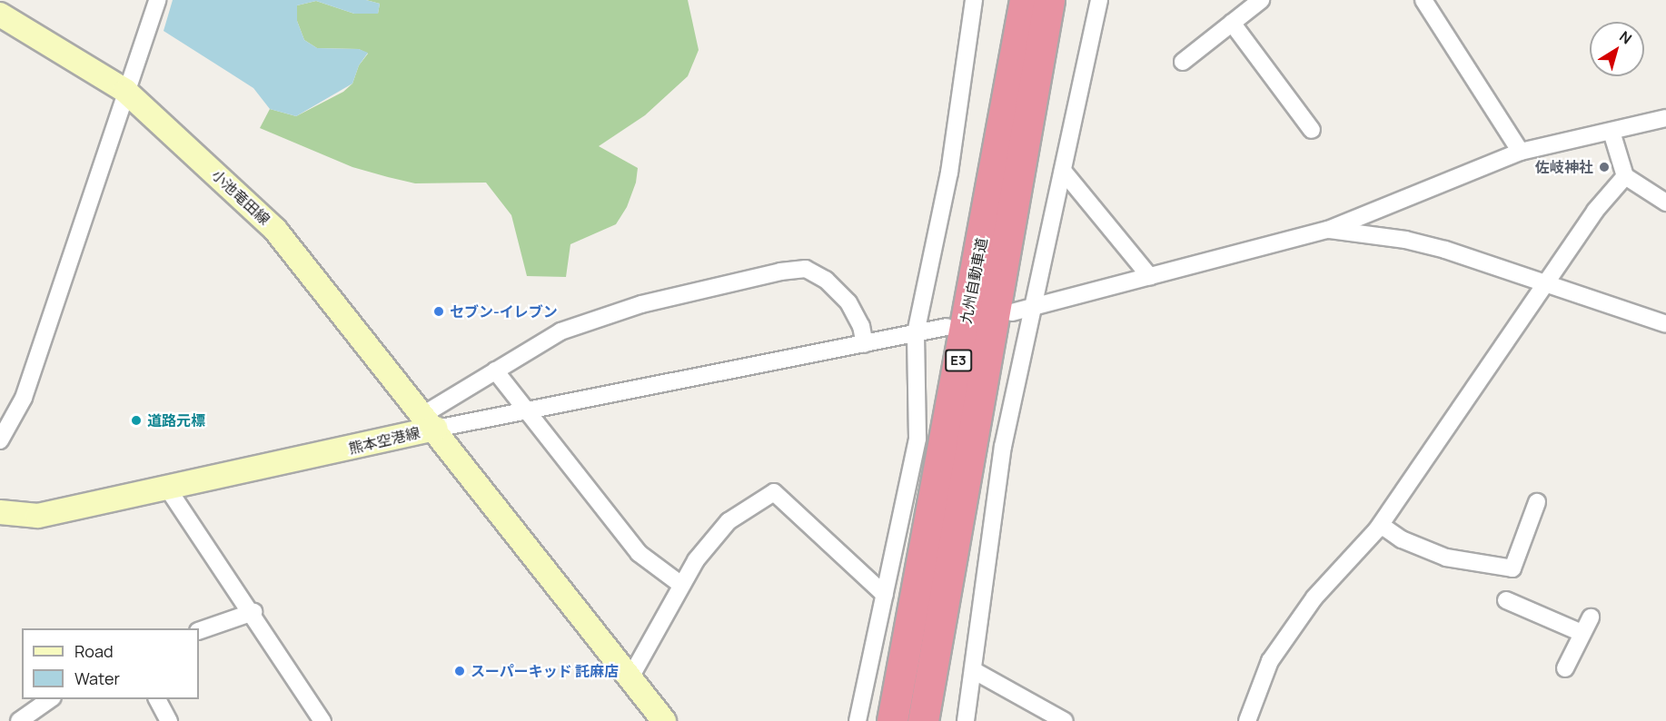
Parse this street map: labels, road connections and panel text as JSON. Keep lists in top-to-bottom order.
{
  "streets": {
    "highway": ["九州自動車道", "E3"],
    "main road": ["小池竜田線", "熊本空港線"]
  },
  "crossings": [
    ["小池竜田線", "熊本空港線"]
  ],
  "places": [
    "佐岐神社",
    "セブン-イレブン",
    "道路元標",
    "スーパーキッド 託麻店"
  ],
  "legend": ["Road", "Water"],
  "north": "top right"
}
